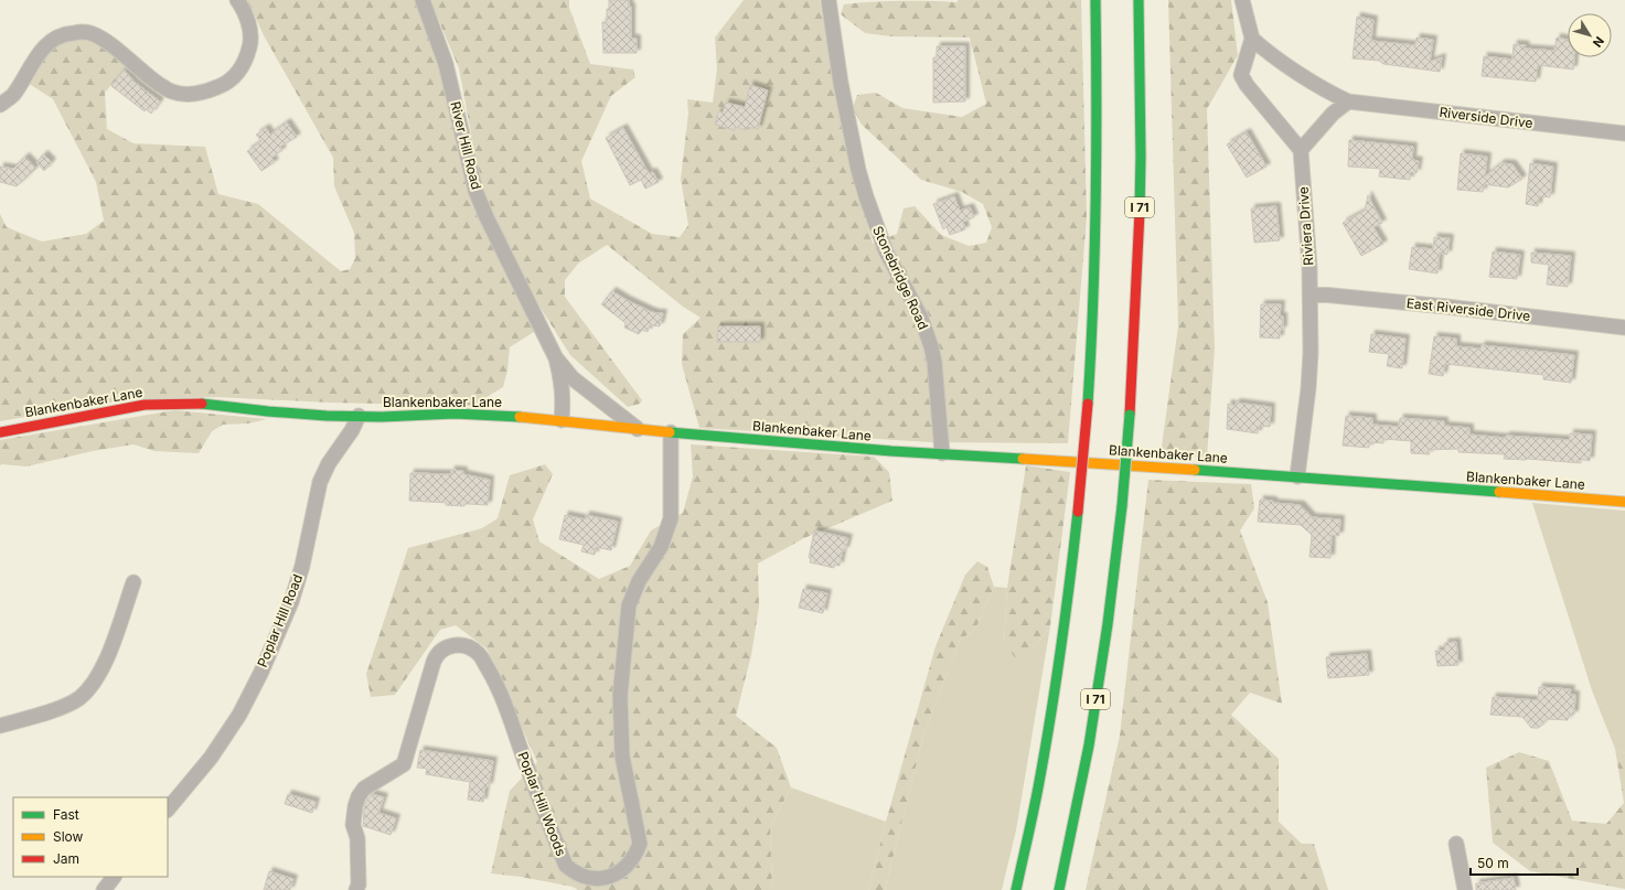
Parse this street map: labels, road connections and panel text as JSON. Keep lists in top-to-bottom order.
{
  "streets": {
    "main road": ["I 71", "Blankenbaker Lane"],
    "street": [
      "Riverside Drive",
      "River Hill Road",
      "Riviera Drive",
      "Stonebridge Road",
      "East Riverside Drive",
      "Poplar Hill Road",
      "Poplar Hill Woods"
    ]
  },
  "crossings": [
    ["River Hill Road", "Blankenbaker Lane"],
    ["Riviera Drive", "East Riverside Drive"],
    ["Riviera Drive", "Blankenbaker Lane"],
    ["Stonebridge Road", "Blankenbaker Lane"],
    ["Blankenbaker Lane", "Poplar Hill Road"],
    ["Blankenbaker Lane", "Poplar Hill Woods"]
  ],
  "legend": ["Fast", "Slow", "Jam"],
  "scale_bar": "50 m",
  "north": "bottom right"
}
